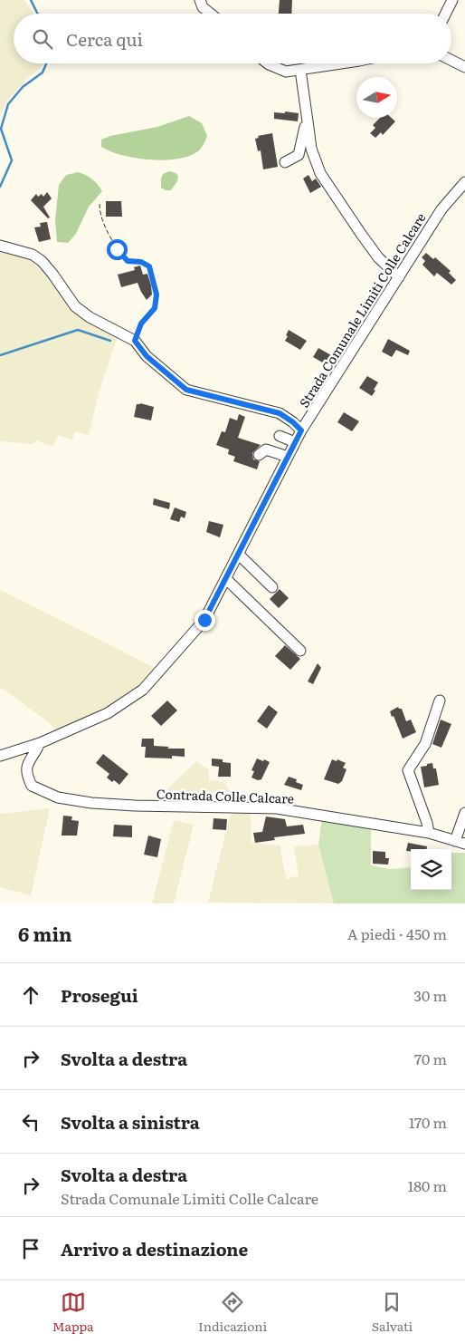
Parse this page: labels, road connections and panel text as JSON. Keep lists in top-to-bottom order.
{
  "streets": {
    "street": ["Strada Comunale Limiti Colle Calcare", "Contrada Colle Calcare"]
  },
  "crossings": [
    ["Strada Comunale Limiti Colle Calcare", "Contrada Colle Calcare"]
  ],
  "north": "right",
  "page": {
    "search": "Cerca qui",
    "heading": ["6 min", "A piedi · 450 m"],
    "list": [
      ["Prosegui", "30 m"],
      ["Svolta a destra", "70 m"],
      ["Svolta a sinistra", "170 m"],
      ["Svolta a destra", "Strada Comunale Limiti Colle Calcare", "180 m"],
      "Arrivo a destinazione"
    ],
    "nav": ["Mappa", "Indicazioni", "Salvati"]
  }
}
